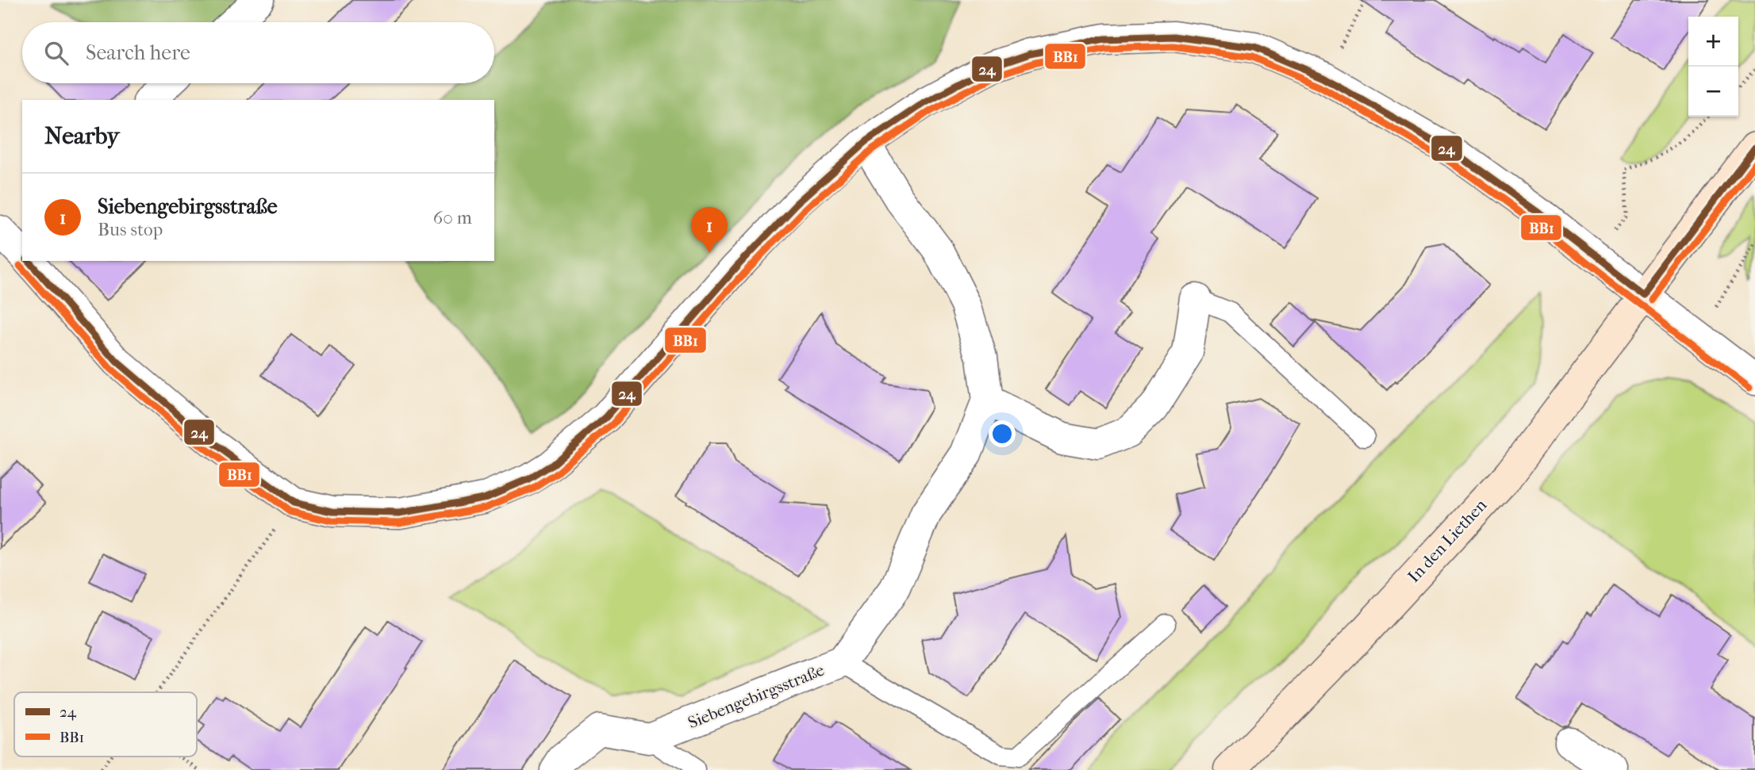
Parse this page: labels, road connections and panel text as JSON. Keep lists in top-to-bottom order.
{
  "streets": {
    "street": ["In den Liethen", "Siebengebirgsstraße"]
  },
  "lines": ["transit line 24", "transit line BB1"],
  "legend": ["24", "BB1"],
  "page": {
    "map_buttons": ["+", "−"],
    "search": "Search here",
    "heading": "Nearby",
    "list": [
      {
        "mark": "1",
        "name": "Siebengebirgsstraße",
        "note": "Bus stop",
        "value": "60 m"
      }
    ],
    "pins": "1"
  }
}
